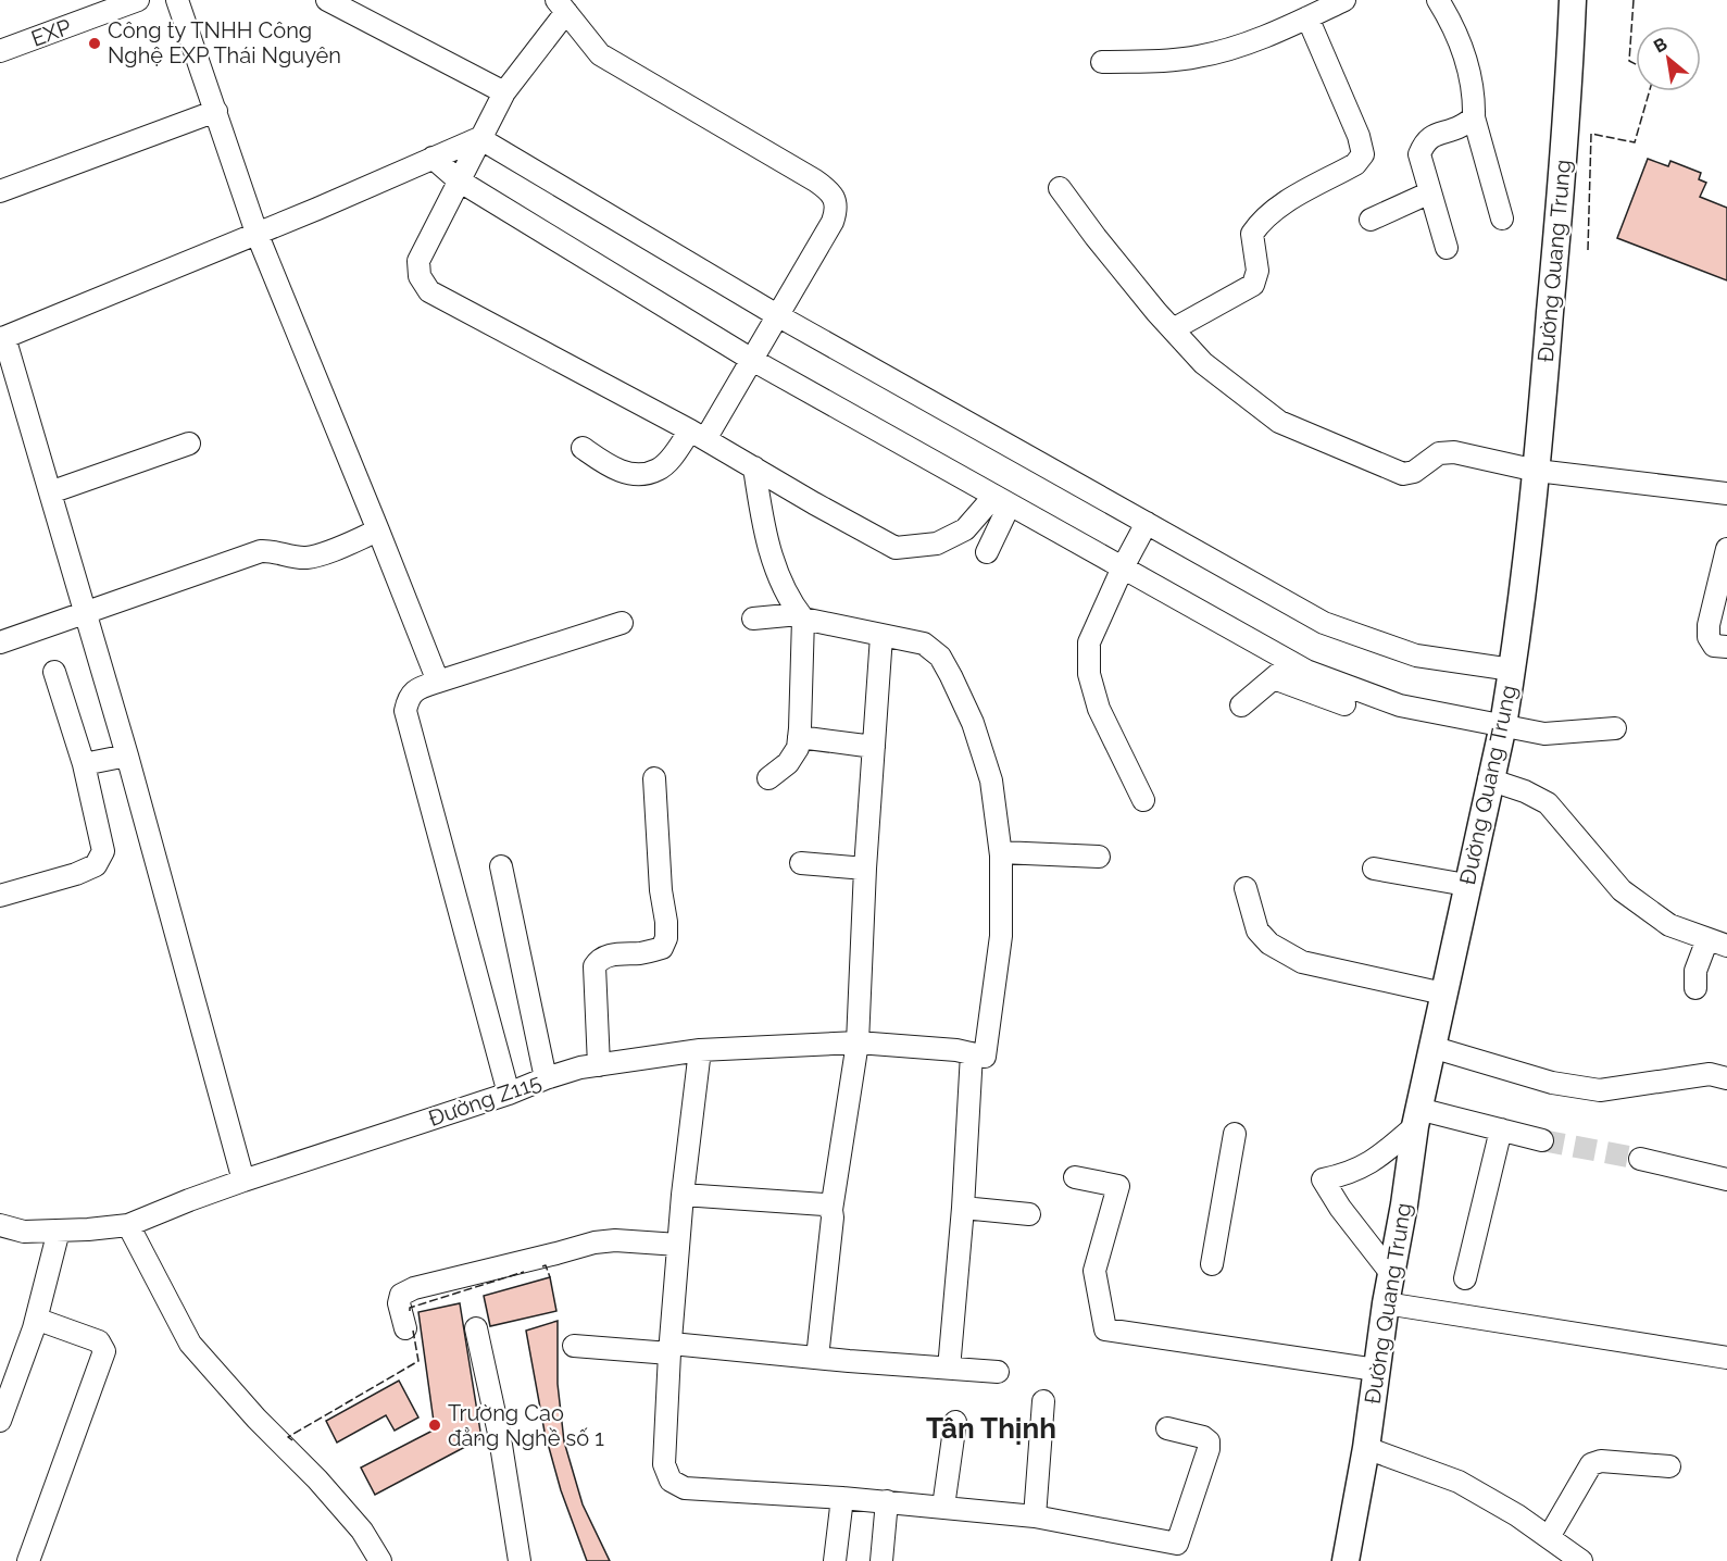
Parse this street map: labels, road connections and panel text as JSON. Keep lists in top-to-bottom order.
{
  "streets": {
    "main road": ["Đường Quang Trung"],
    "street": ["EXP", "Đường Z115"]
  },
  "districts": ["Tân Thịnh"],
  "places": ["Công ty TNHH Công Nghệ EXP Thái Nguyên", "Trường Cao đẳng Nghề số 1"],
  "north": "top left"
}
